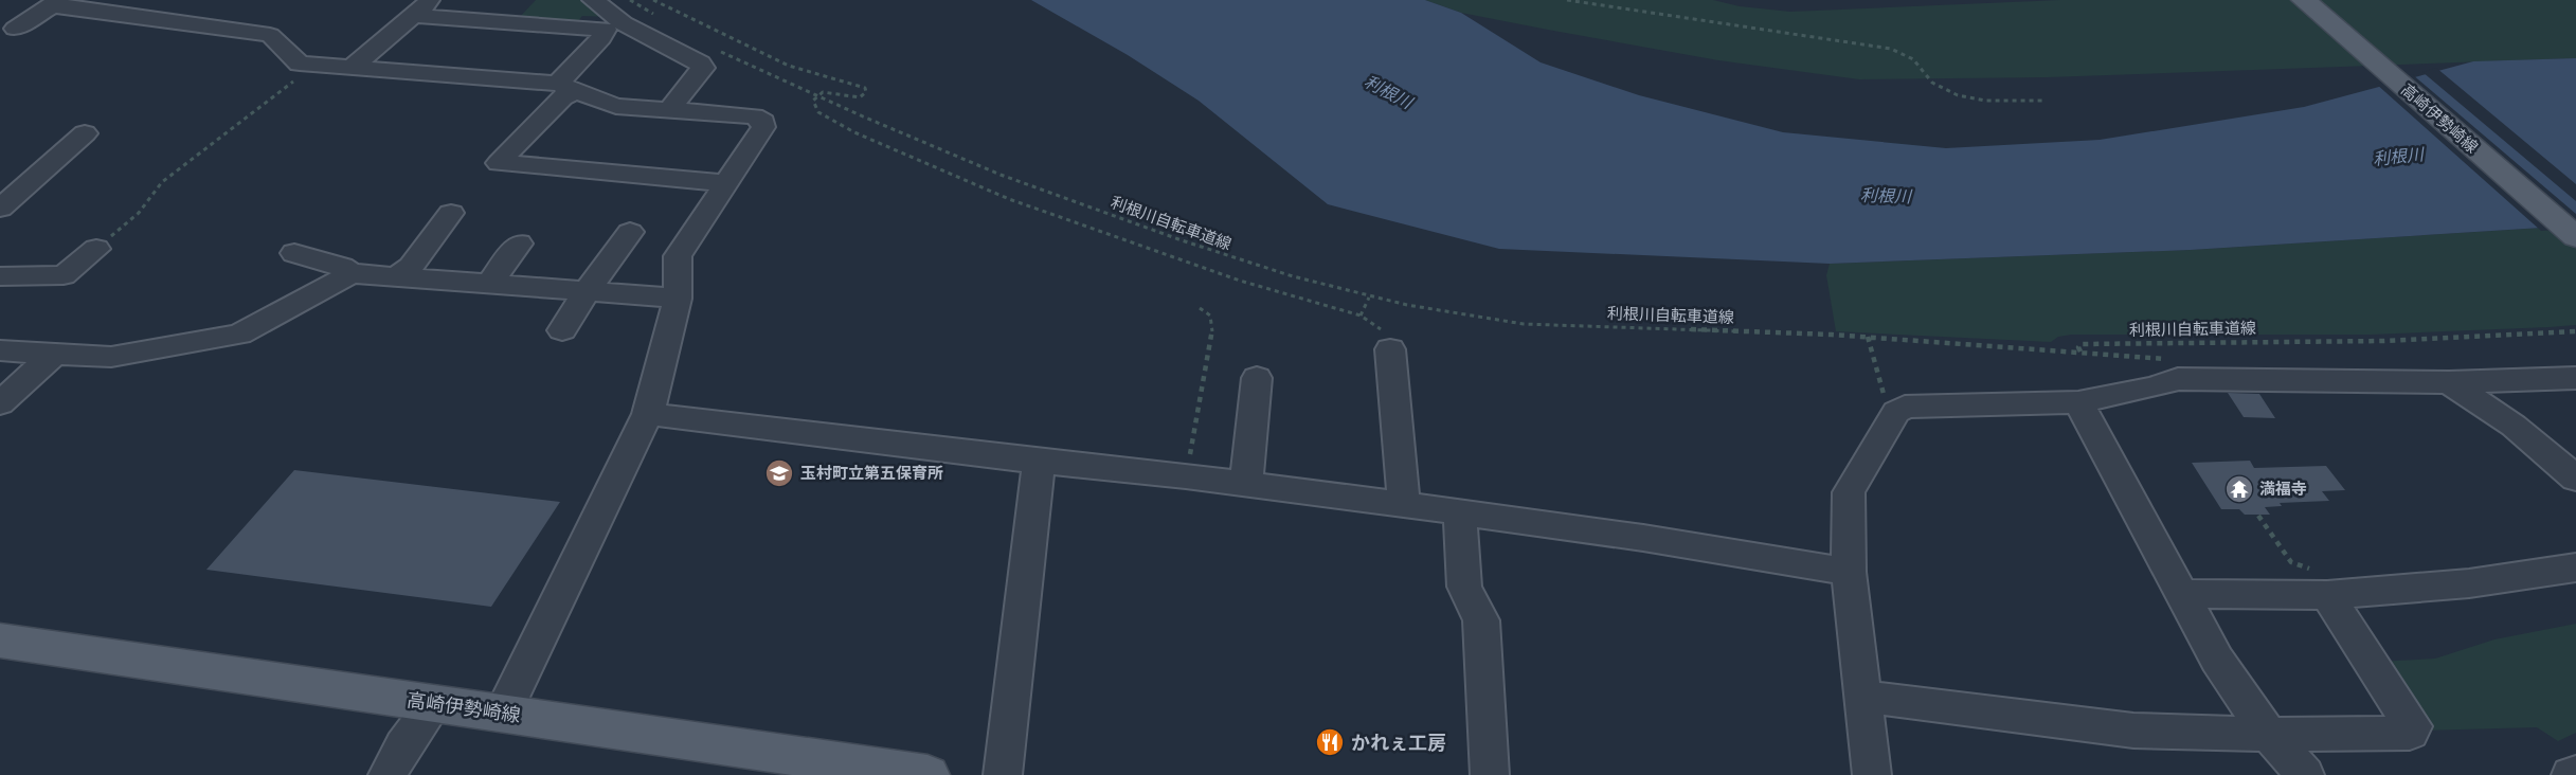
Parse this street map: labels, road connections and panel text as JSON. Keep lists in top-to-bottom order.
{
  "streets": {
    "main road": ["高崎伊勢崎線"],
    "path": ["利根川自転車道線"]
  },
  "water": ["利根川"],
  "places": {
    "school or university": ["玉村町立第五保育所"],
    "temple": ["満福寺"],
    "restaurant": ["かれぇ工房"]
  }
}
